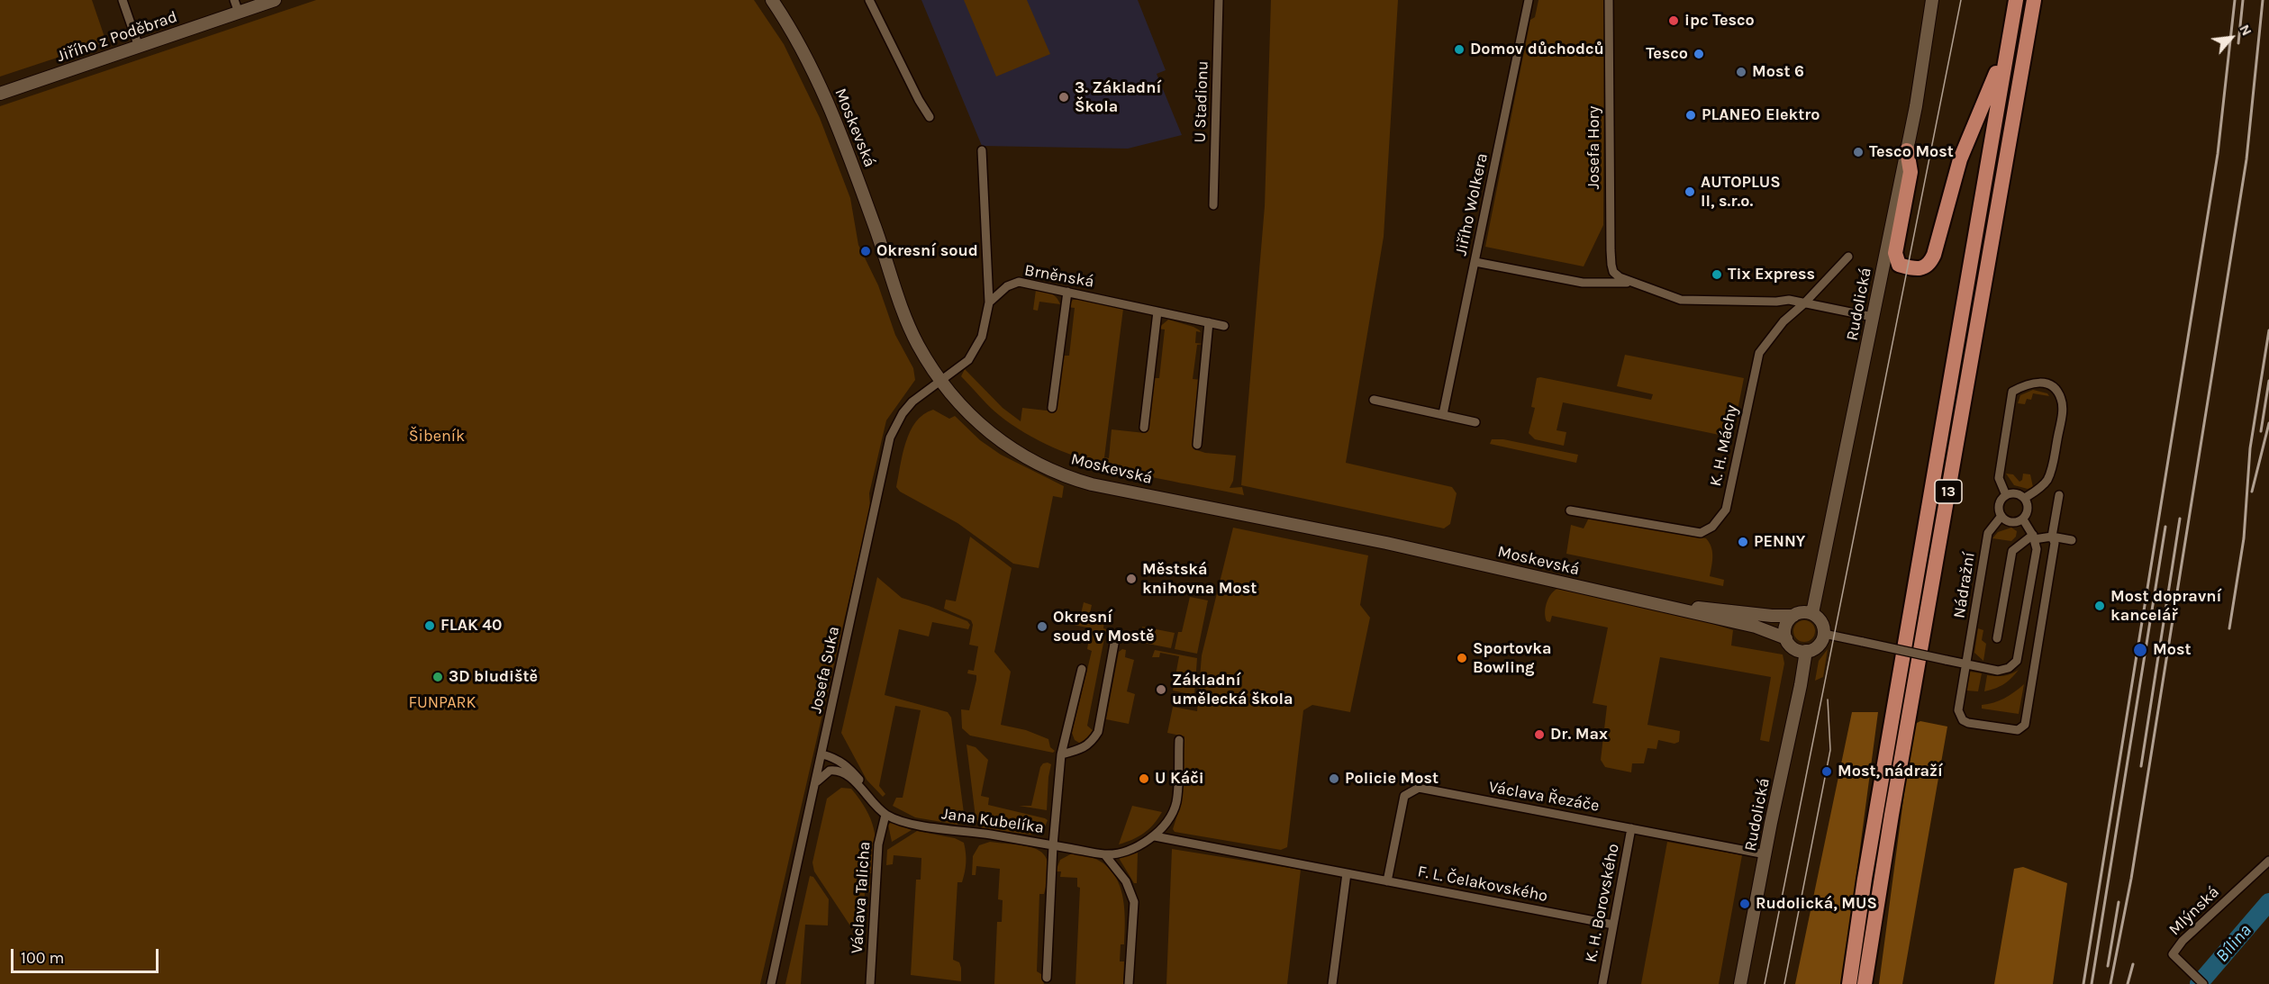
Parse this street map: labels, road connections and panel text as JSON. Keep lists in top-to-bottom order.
{
  "streets": {
    "highway": ["13"],
    "street": [
      "Jiřího z Poděbrad",
      "U Stadionu",
      "Moskevská",
      "Josefa Hory",
      "Jiřího Wolkera",
      "Brněnská",
      "Rudolická",
      "K. H. Máchy",
      "Nádražní",
      "Josefa Suka",
      "Václava Řezáče",
      "Jana Kubelíka",
      "F. L. Čelakovského",
      "Václava Talicha",
      "K. H. Borovského",
      "Mlýnská"
    ]
  },
  "crossings": [
    ["Moskevská", "Rudolická"],
    ["Moskevská", "Josefa Suka"],
    ["Josefa Hory", "Jiřího Wolkera"],
    ["Josefa Hory", "Rudolická"],
    ["Josefa Hory", "K. H. Máchy"],
    ["Rudolická", "Václava Řezáče"],
    ["Josefa Suka", "Jana Kubelíka"],
    ["Václava Řezáče", "F. L. Čelakovského"],
    ["Václava Řezáče", "K. H. Borovského"],
    ["Jana Kubelíka", "F. L. Čelakovského"],
    ["Jana Kubelíka", "Václava Talicha"],
    ["F. L. Čelakovského", "K. H. Borovského"]
  ],
  "water": ["Bílina"],
  "parks": ["Šibeník", "FUNPARK"],
  "places": [
    "ipc Tesco",
    "Domov důchodců",
    "Tesco",
    "Most 6",
    "3. Základní Škola",
    "PLANEO Elektro",
    "Tesco Most",
    "AUTOPLUS II, s.r.o.",
    "Okresní soud",
    "Tix Express",
    "PENNY",
    "Městská knihovna Most",
    "Most dopravní kancelář",
    "FLAK 40",
    "Okresní soud v Mostě",
    "Most",
    "Sportovka Bowling",
    "3D bludiště",
    "Základní umělecká škola",
    "Dr. Max",
    "Most, nádraží",
    "U Káči",
    "Policie Most",
    "Rudolická, MUS"
  ],
  "scale_bar": "100 m",
  "north": "top right"
}
